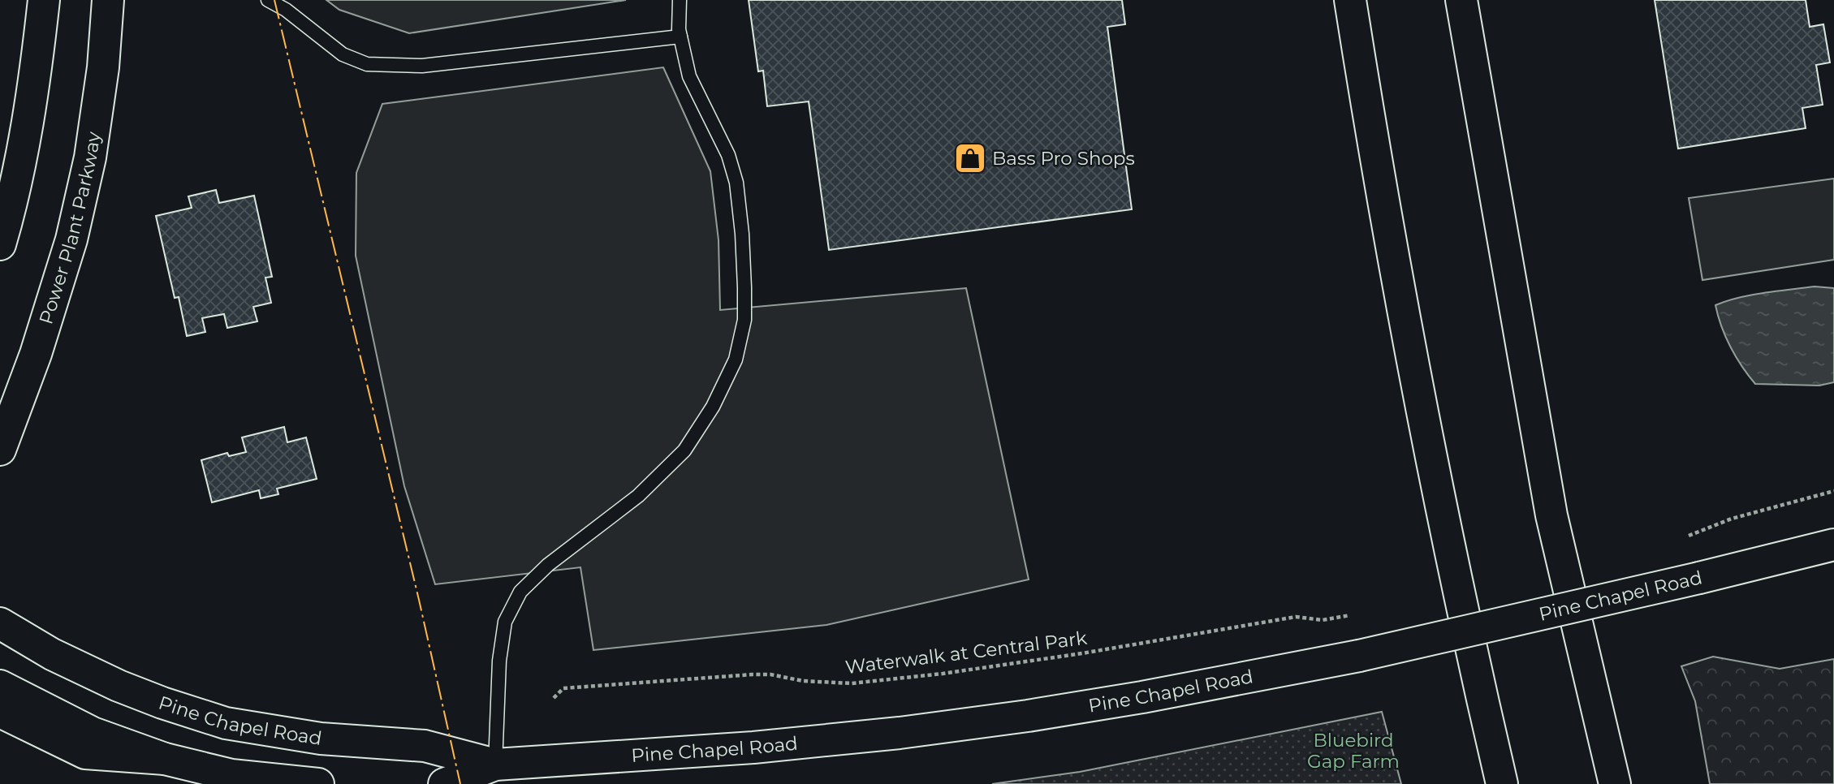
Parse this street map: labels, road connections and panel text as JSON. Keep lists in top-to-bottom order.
{
  "streets": {
    "main road": ["Power Plant Parkway", "Pine Chapel Road"],
    "path": ["Waterwalk at Central Park"]
  },
  "parks": ["Bluebird Gap Farm"],
  "places": {
    "shop": ["Bass Pro Shops"]
  }
}
